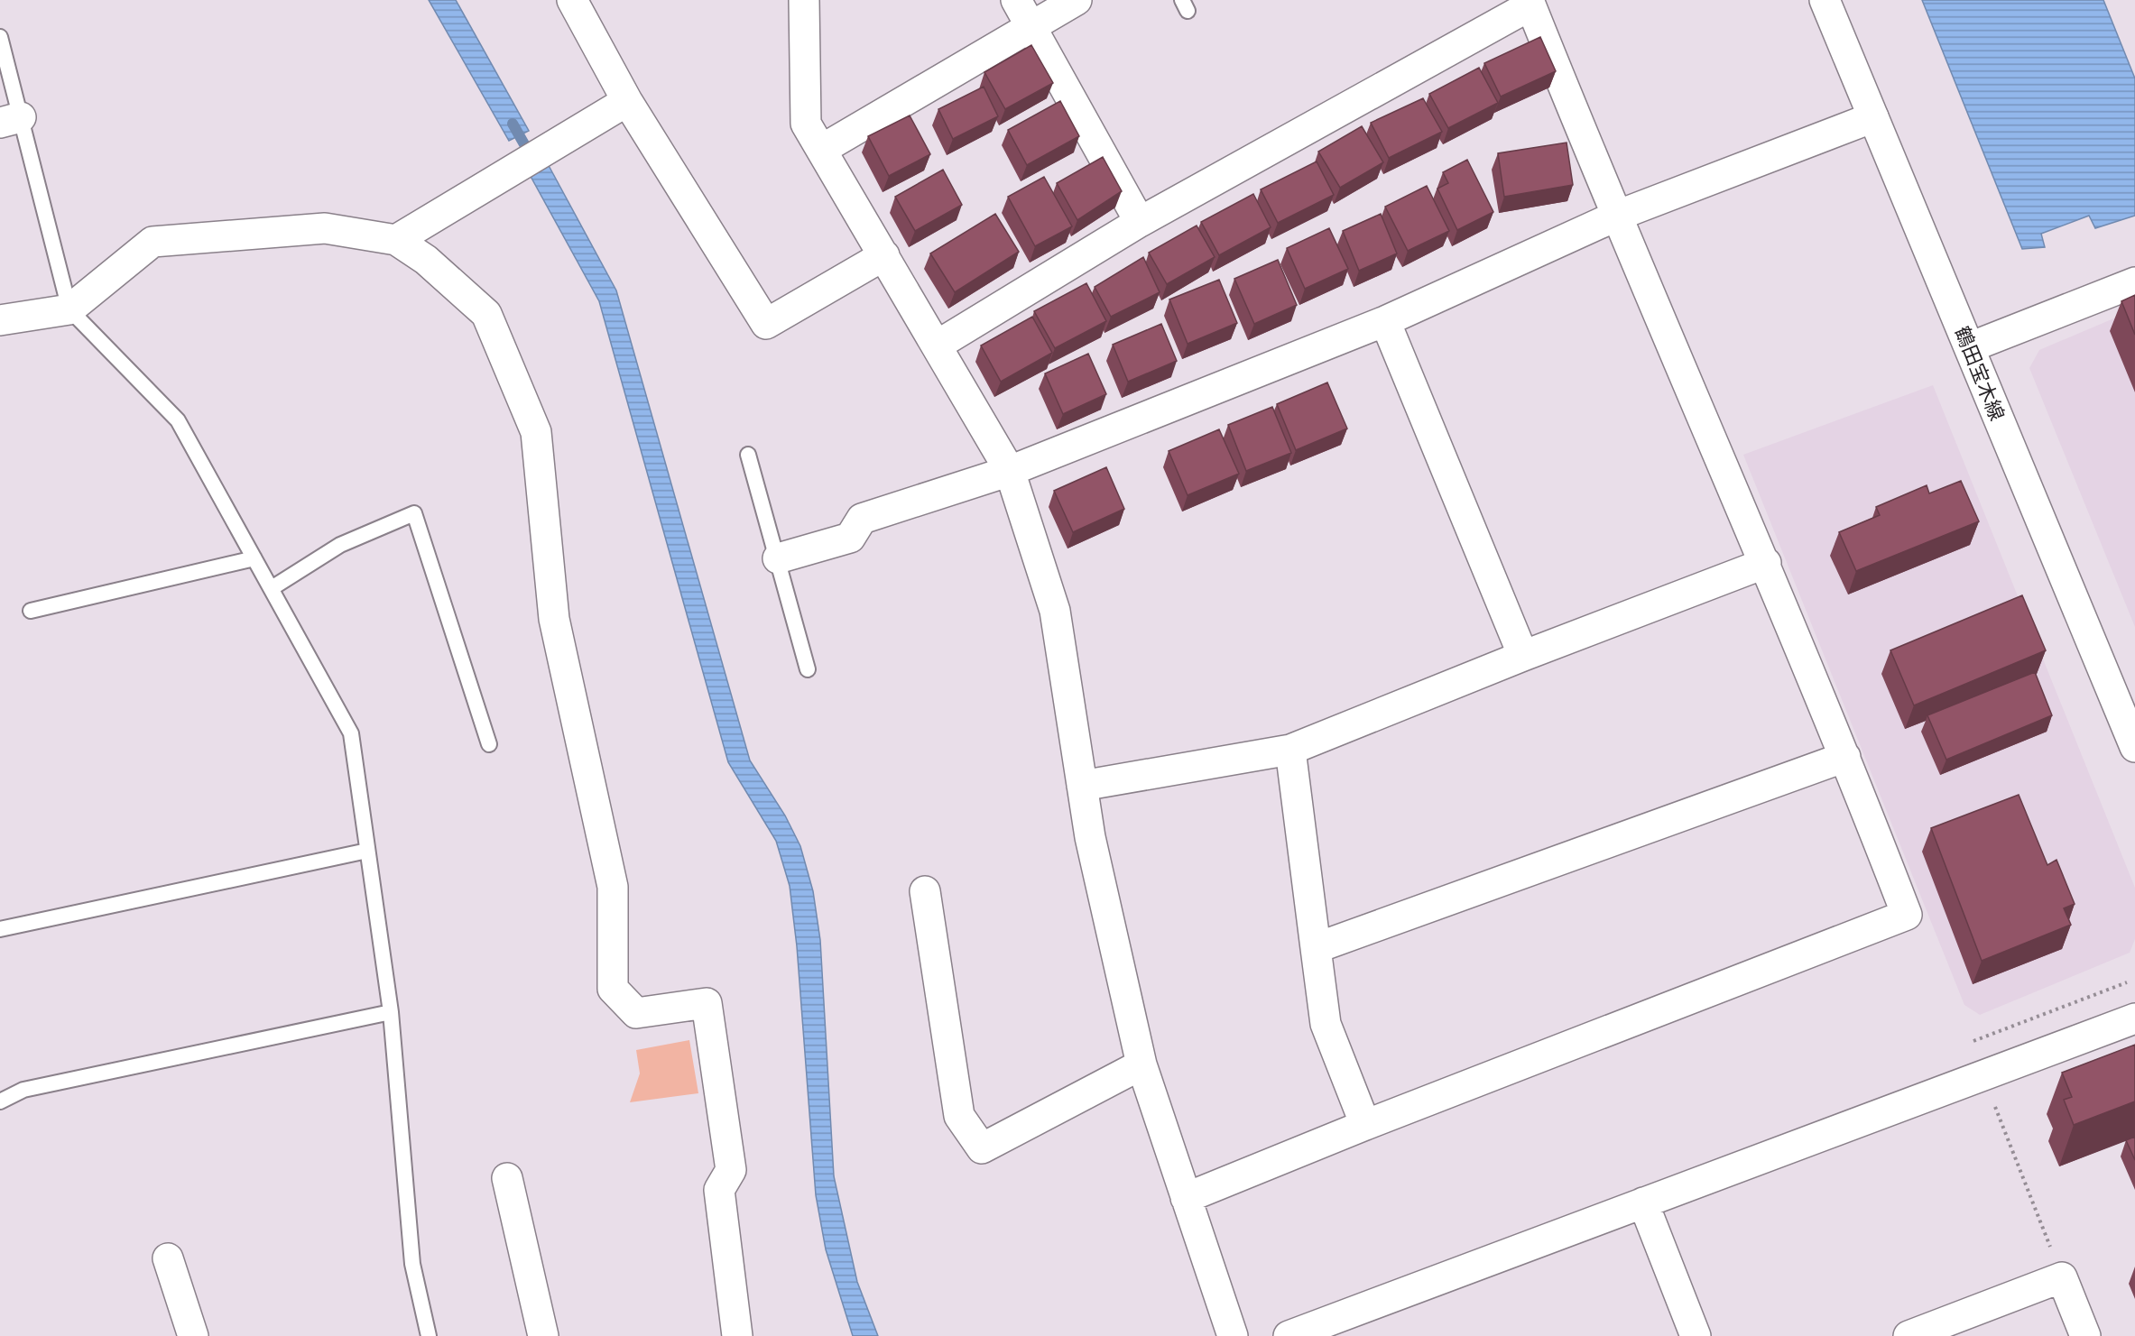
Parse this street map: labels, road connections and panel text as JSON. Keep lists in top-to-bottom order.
{
  "streets": {
    "street": ["鶴田宝木線"]
  }
}
